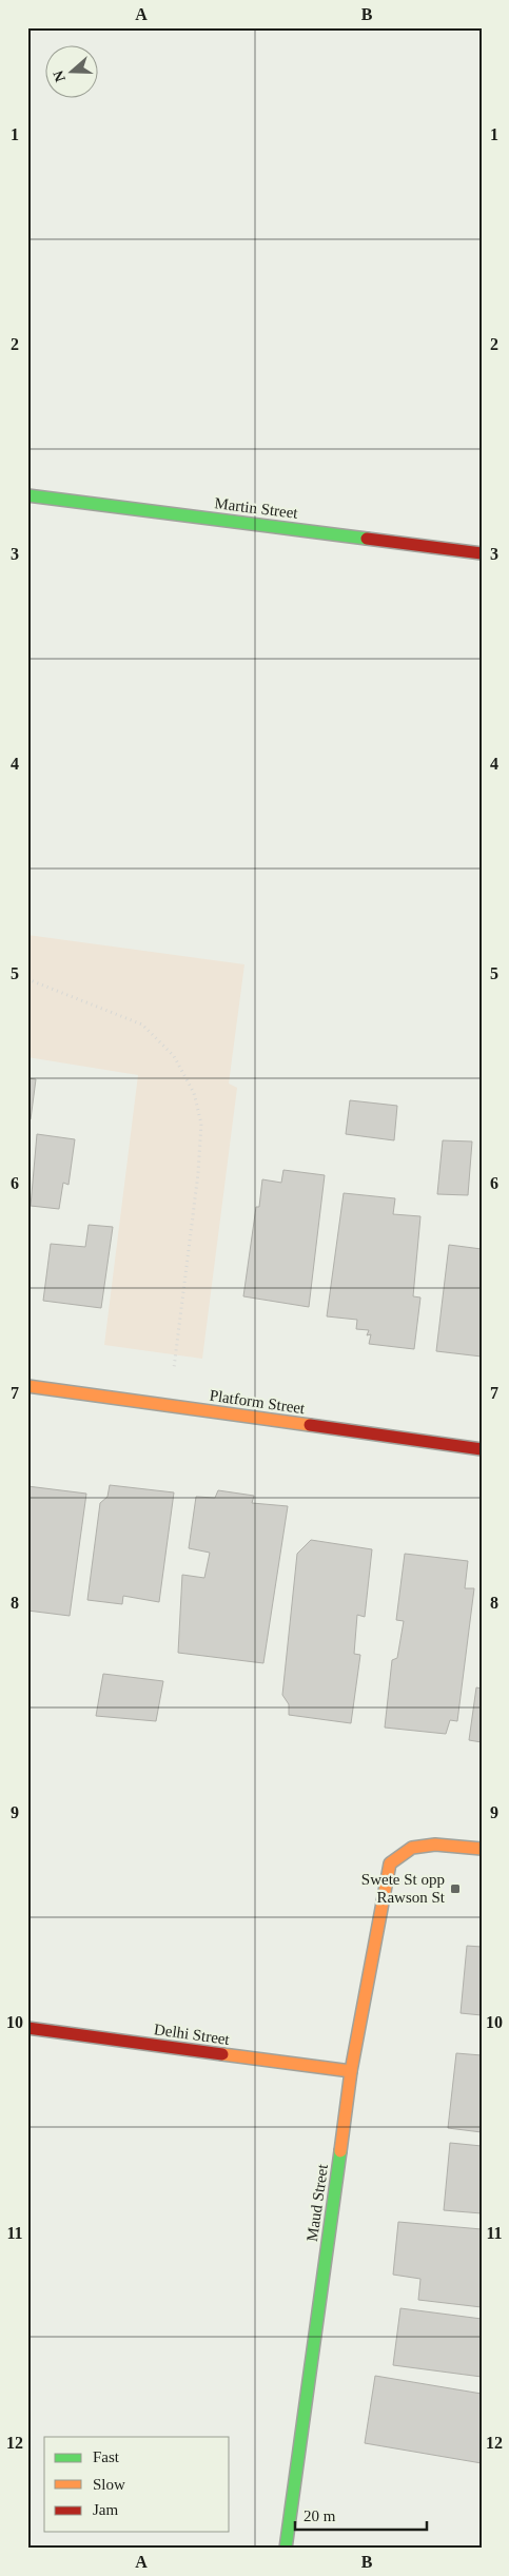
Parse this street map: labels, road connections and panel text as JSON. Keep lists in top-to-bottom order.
{
  "streets": {
    "street": [
      "Martin Street",
      "Platform Street",
      "Delhi Street",
      "Maud Street"
    ]
  },
  "crossings": [
    ["Delhi Street", "Maud Street"]
  ],
  "places": {
    "transit": ["Swete St opp Rawson St"]
  },
  "legend": ["Fast", "Slow", "Jam"],
  "scale_bar": "20 m",
  "north": "left",
  "grid": {
    "columns": ["A", "B"],
    "rows": [
      "1",
      "2",
      "3",
      "4",
      "5",
      "6",
      "7",
      "8",
      "9",
      "10",
      "11",
      "12"
    ]
  }
}
